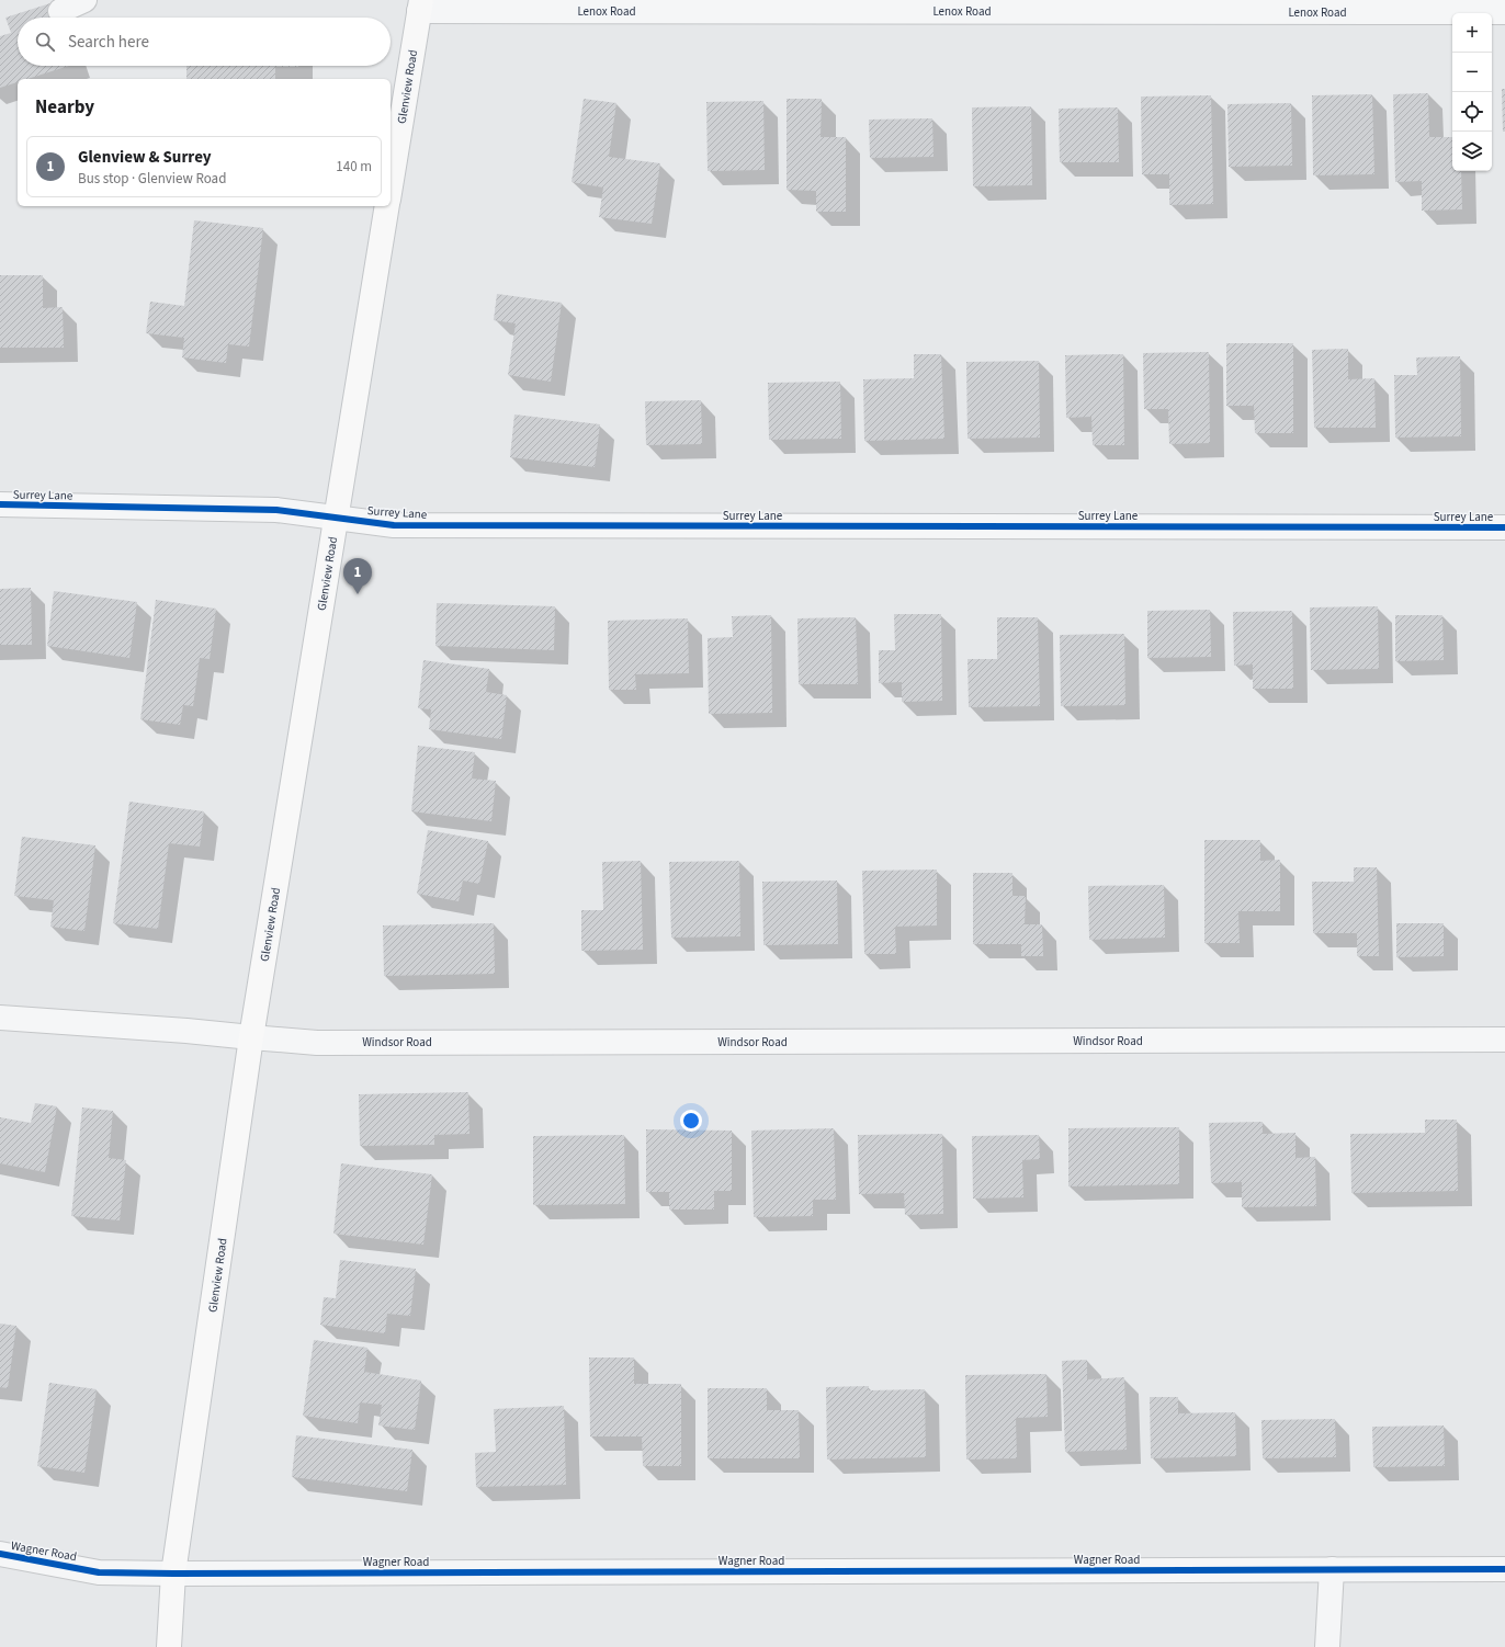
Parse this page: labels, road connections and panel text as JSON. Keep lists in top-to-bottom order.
{
  "streets": {
    "main road": ["Glenview Road"],
    "street": [
      "Lenox Road",
      "Surrey Lane",
      "Windsor Road",
      "Wagner Road"
    ]
  },
  "crossings": [
    ["Lenox Road", "Glenview Road"],
    ["Glenview Road", "Surrey Lane"],
    ["Glenview Road", "Windsor Road"],
    ["Glenview Road", "Wagner Road"]
  ],
  "page": {
    "map_buttons": ["+", "−"],
    "search": "Search here",
    "heading": "Nearby",
    "list": [
      {
        "mark": "1",
        "name": "Glenview & Surrey",
        "note": "Bus stop · Glenview Road",
        "value": "140 m"
      }
    ],
    "pins": "1"
  }
}
